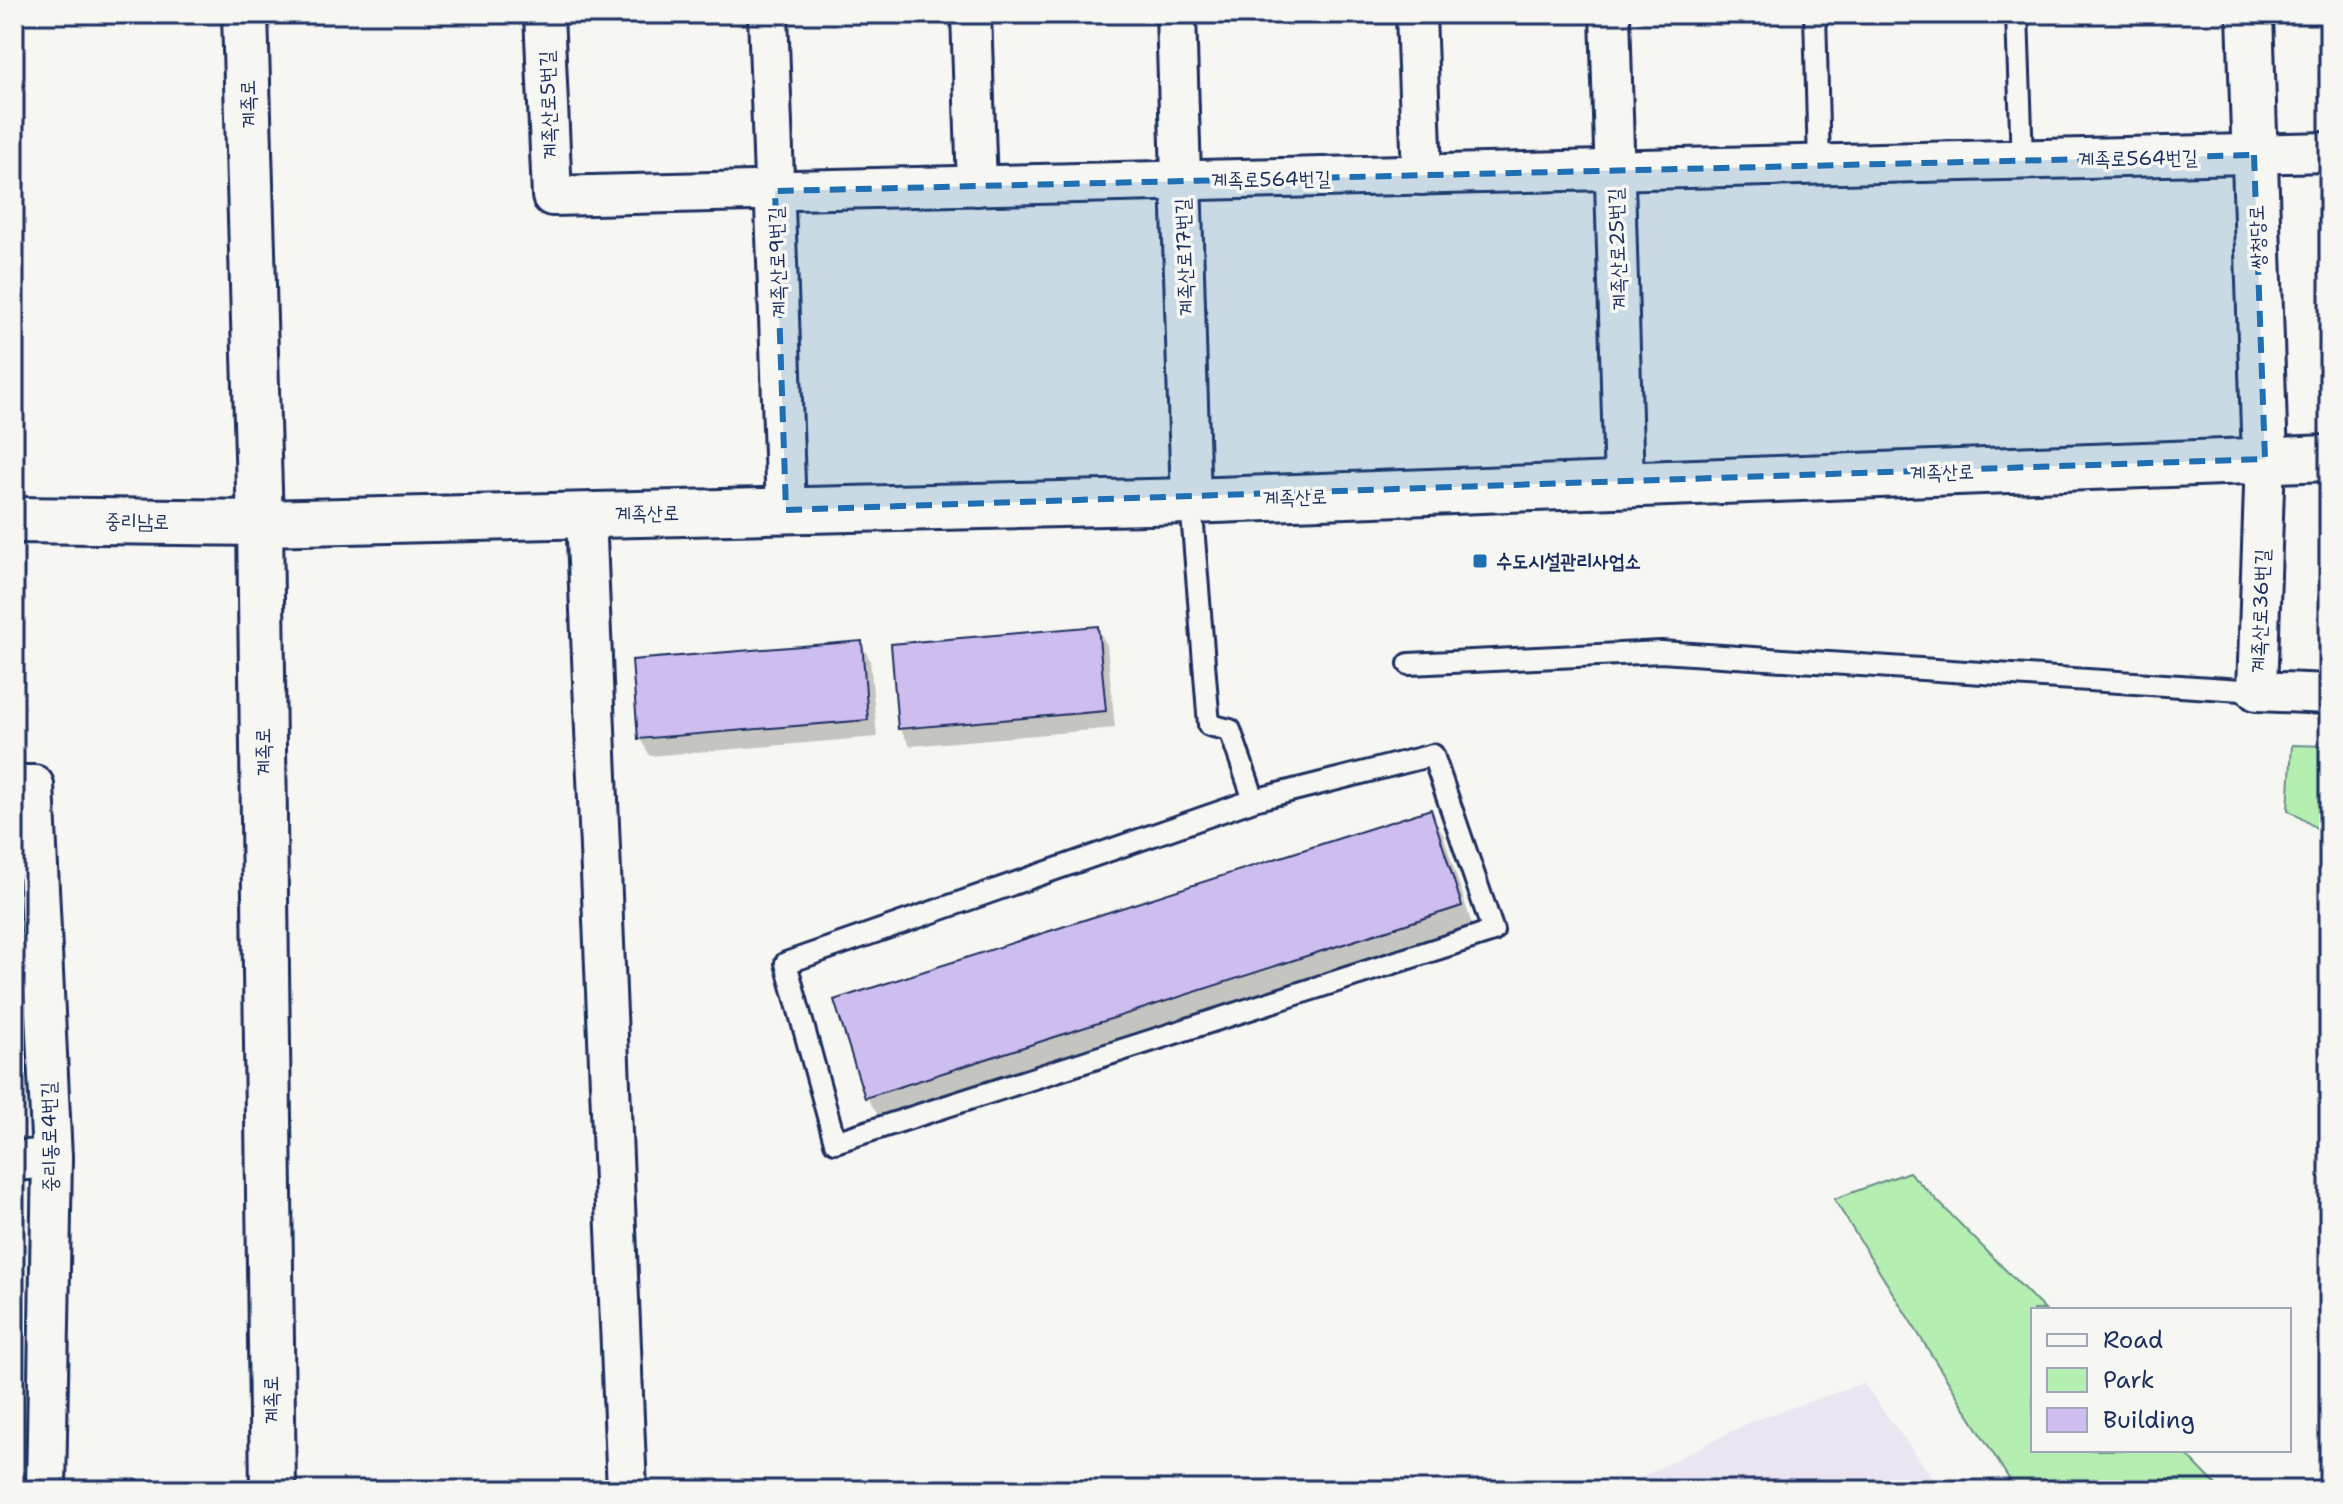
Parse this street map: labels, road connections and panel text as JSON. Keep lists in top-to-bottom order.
{
  "streets": {
    "main road": [
      "계족로",
      "쌍청당로",
      "계족산로",
      "중리남로"
    ],
    "street": [
      "계족산로5번길",
      "계족로564번길",
      "계족산로25번길",
      "계족산로17번길",
      "계족산로9번길",
      "계족산로36번길",
      "중리동로4번길"
    ]
  },
  "crossings": [
    ["계족로", "계족산로"],
    ["계족로", "중리남로"],
    ["계족산로5번길", "계족로564번길"],
    ["계족로564번길", "쌍청당로"],
    ["계족로564번길", "계족산로25번길"],
    ["계족로564번길", "계족산로17번길"],
    ["계족로564번길", "계족산로9번길"],
    ["쌍청당로", "계족산로"],
    ["쌍청당로", "계족산로36번길"],
    ["계족산로25번길", "계족산로"],
    ["계족산로17번길", "계족산로"],
    ["계족산로9번길", "계족산로"],
    ["계족산로", "중리남로"],
    ["계족산로", "계족산로36번길"]
  ],
  "places": {
    "transit": ["수도시설관리사업소"]
  },
  "legend": ["Road", "Park", "Building"]
}
